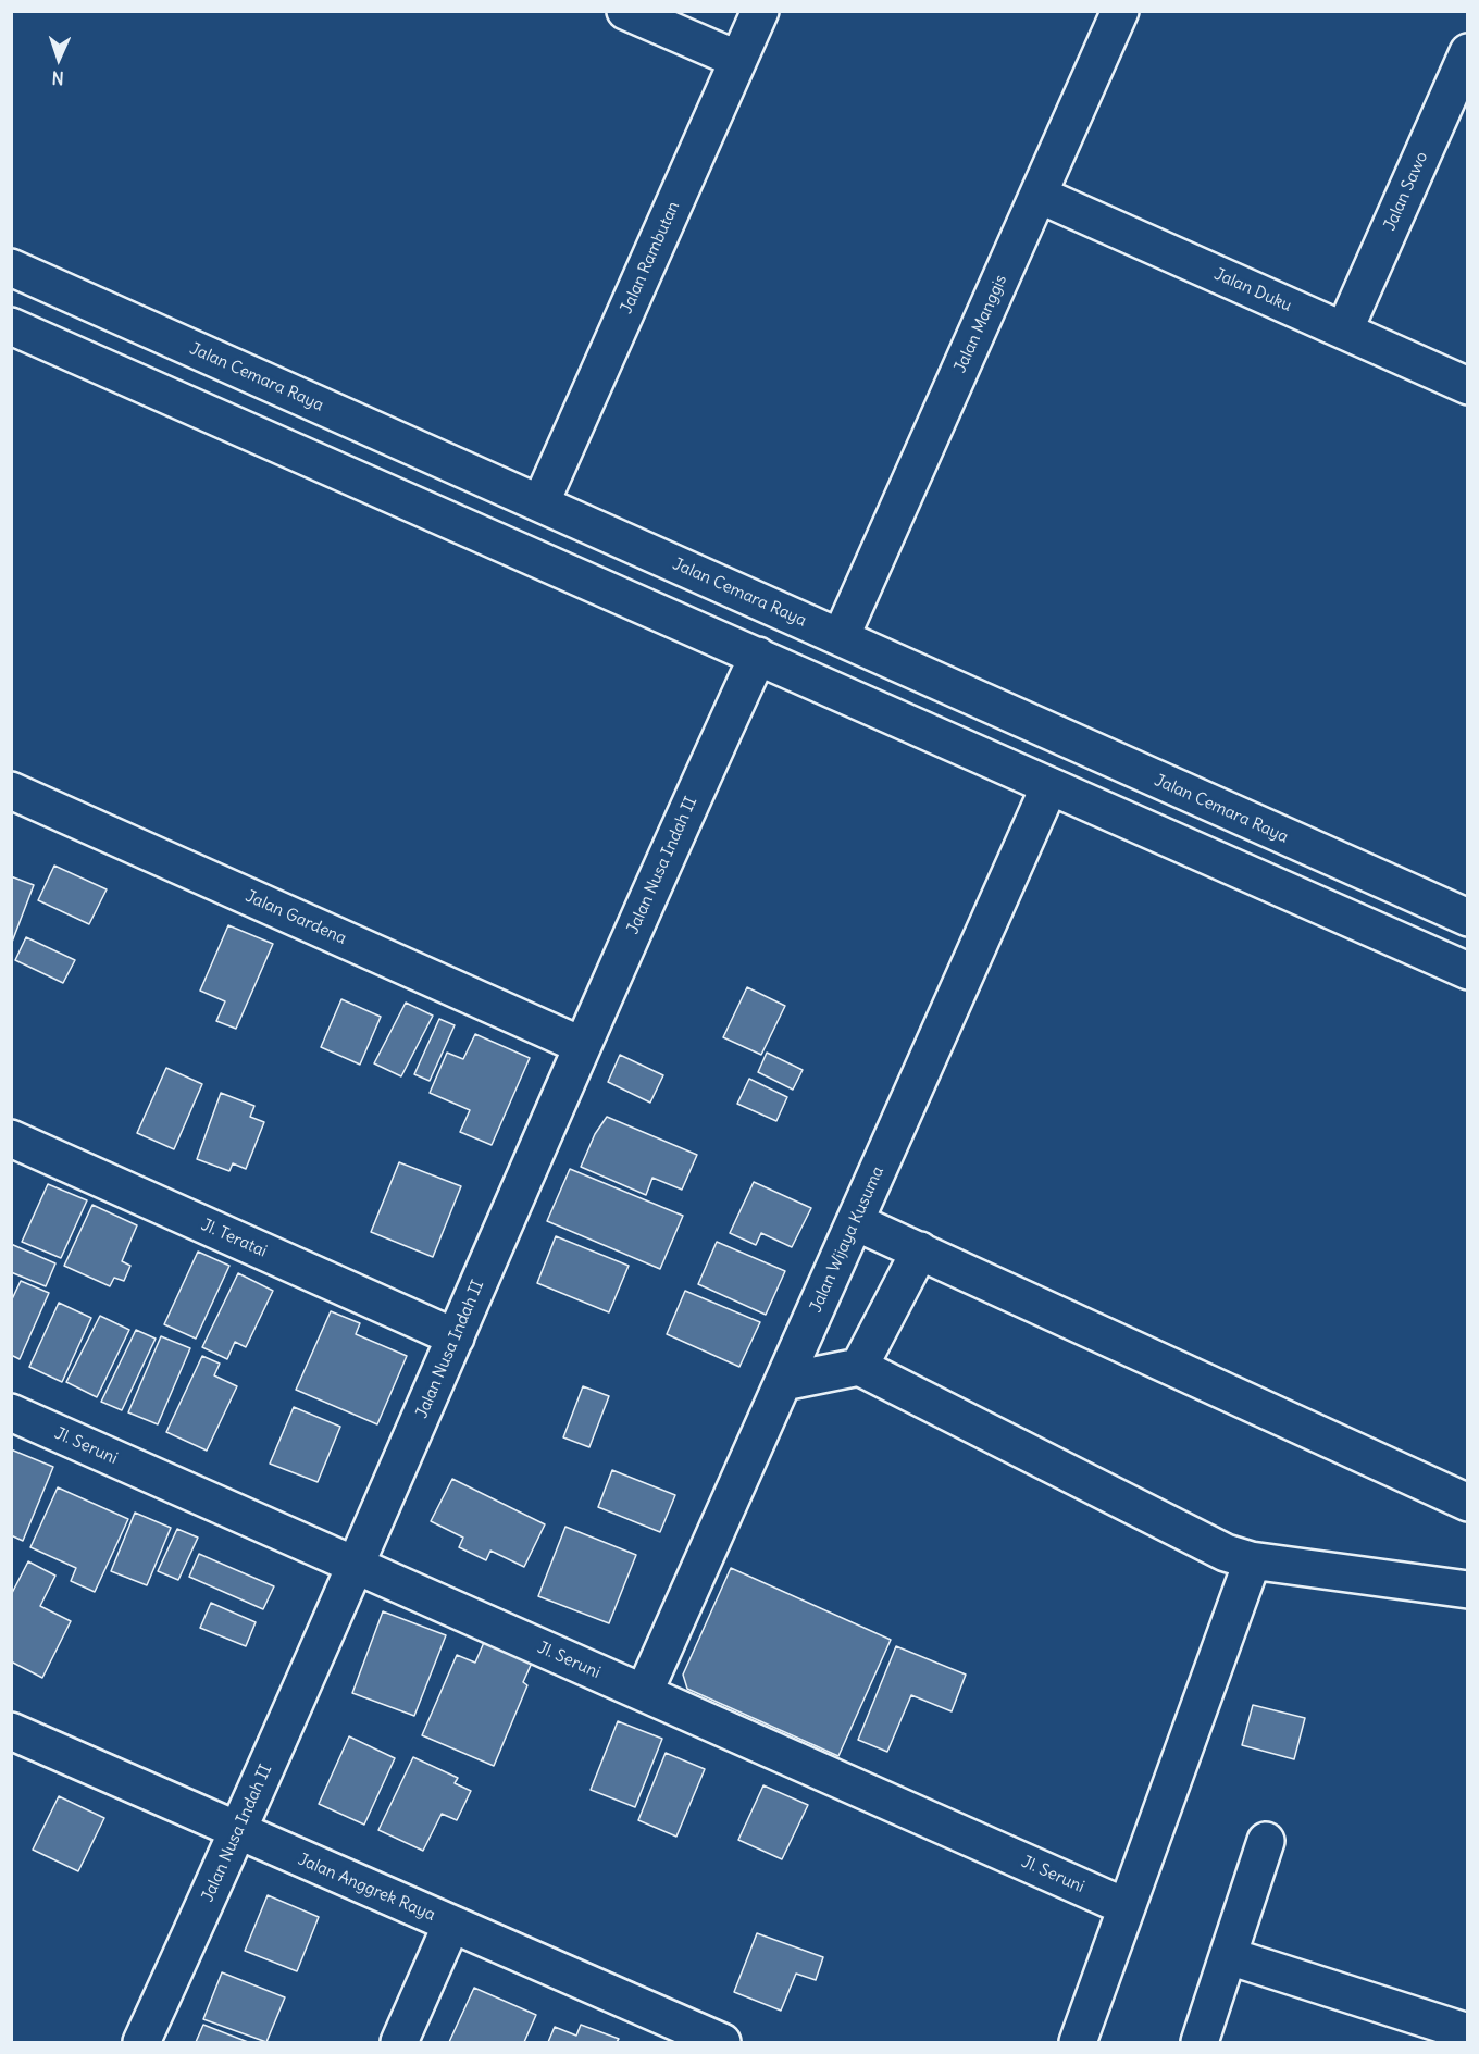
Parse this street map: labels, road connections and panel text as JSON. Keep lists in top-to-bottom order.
{
  "streets": {
    "street": [
      "Jalan Sawo",
      "Jalan Rambutan",
      "Jalan Duku",
      "Jalan Manggis",
      "Jalan Cemara Raya",
      "Jalan Nusa Indah II",
      "Jalan Gardena",
      "Jl. Teratai",
      "Jalan Wijaya Kusuma",
      "Jl. Seruni",
      "Jalan Anggrek Raya"
    ]
  },
  "crossings": [
    ["Jalan Sawo", "Jalan Duku"],
    ["Jalan Rambutan", "Jalan Cemara Raya"],
    ["Jalan Duku", "Jalan Manggis"],
    ["Jalan Manggis", "Jalan Cemara Raya"],
    ["Jalan Nusa Indah II", "Jalan Gardena"],
    ["Jalan Nusa Indah II", "Jl. Teratai"],
    ["Jalan Nusa Indah II", "Jl. Seruni"],
    ["Jalan Nusa Indah II", "Jalan Anggrek Raya"],
    ["Jalan Wijaya Kusuma", "Jl. Seruni"]
  ],
  "north": "bottom"
}
